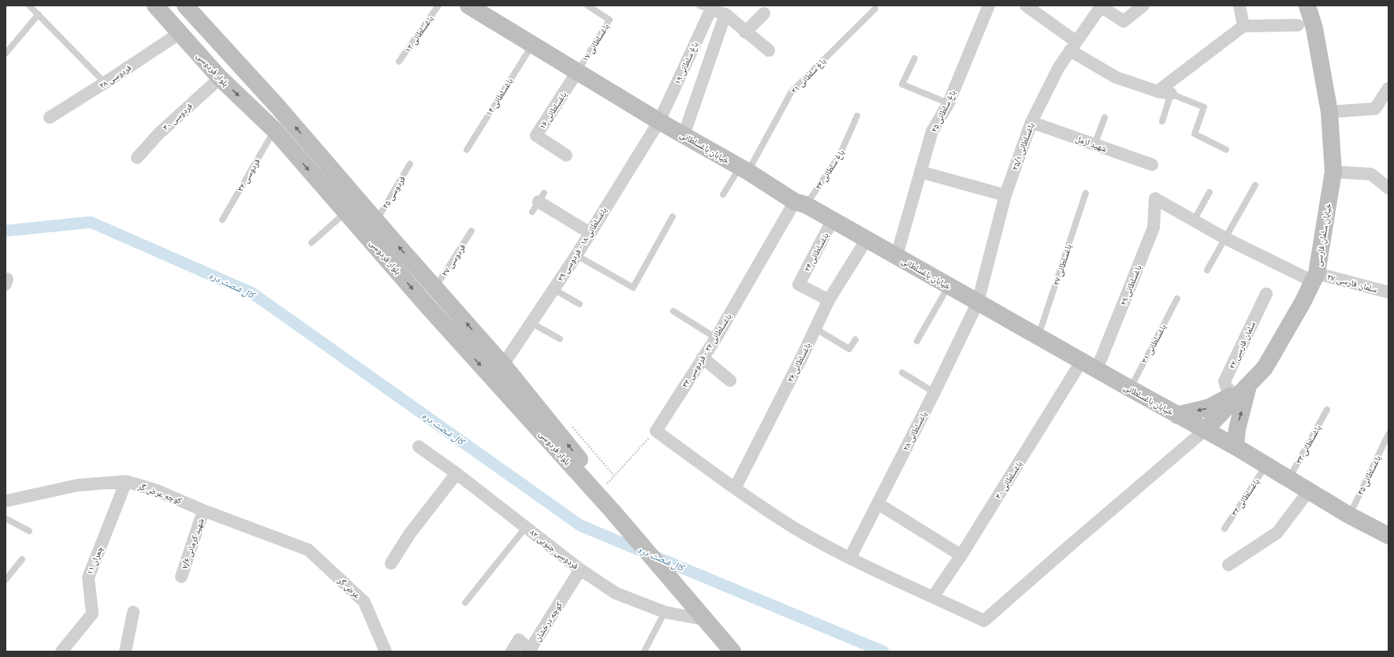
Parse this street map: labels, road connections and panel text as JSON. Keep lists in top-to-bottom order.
{
  "streets": {
    "street": [
      "باغ سلطانی ۱۹",
      "بلوار فردوسی",
      "فردوسی ۲۸",
      "باغسلطانی ۱۶",
      "باغ سلطانی ۲۵",
      "فردوسی ۳۰",
      "شهید ازمل",
      "باغسلطانی ۲۵/۱",
      "خیابان باغسلطانی",
      "خیابان سلمان فارسی",
      "باغسلطانی ۱۸ - فردوسی ۲۹",
      "باغسلطانی ۲۴",
      "سلمان فارسی ۲۷",
      "باغسلطانی ۲۹",
      "سلمان فارسی ۲۲",
      "باغسلطانی ۲۲ - فردوسی ۳۳",
      "باغسلطانی ۲۶",
      "باغسلطانی ۲۸",
      "باغسلطانی ۳۰",
      "کوچه عرض گر",
      "شهید کرمانی ۷/۶",
      "فردوسی جنوبی ۸۲",
      "چمران ۱۱",
      "عرض گر",
      "کوچه درخشان"
    ],
    "lane": [
      "باغسلطانی ۱۲",
      "باغسلطانی ۱۷",
      "باغ سلطانی ۲۱",
      "باغسلطانی ۱۴",
      "باغ سلطانی ۲۳",
      "فردوسی ۳۲",
      "فردوسی ۲۵",
      "فردوسی ۲۷",
      "باغسلطانی ۲۷",
      "باغسلطانی ۳۱",
      "باغسلطانی ۳۳",
      "باغسلطانی ۳۵",
      "باغسلطانی ۳۲"
    ]
  },
  "crossings": [
    ["باغسلطانی ۱۷", "باغسلطانی ۱۶"],
    ["باغسلطانی ۱۷", "خیابان باغسلطانی"],
    ["باغ سلطانی ۱۹", "خیابان باغسلطانی"],
    ["باغ سلطانی ۱۹", "باغسلطانی ۱۸ - فردوسی ۲۹"],
    ["بلوار فردوسی", "فردوسی ۲۸"],
    ["بلوار فردوسی", "فردوسی ۳۰"],
    ["بلوار فردوسی", "فردوسی ۳۲"],
    ["بلوار فردوسی", "فردوسی ۲۵"],
    ["بلوار فردوسی", "باغسلطانی ۱۸ - فردوسی ۲۹"],
    ["بلوار فردوسی", "فردوسی ۲۷"],
    ["باغ سلطانی ۲۱", "خیابان باغسلطانی"],
    ["باغسلطانی ۱۴", "خیابان باغسلطانی"],
    ["باغسلطانی ۱۶", "خیابان باغسلطانی"],
    ["باغ سلطانی ۲۵", "خیابان باغسلطانی"],
    ["شهید ازمل", "باغسلطانی ۲۵/۱"],
    ["باغسلطانی ۲۵/۱", "خیابان باغسلطانی"],
    ["باغسلطانی ۲۵/۱", "باغسلطانی ۲۸"],
    ["خیابان باغسلطانی", "باغ سلطانی ۲۳"],
    ["خیابان باغسلطانی", "خیابان سلمان فارسی"],
    ["خیابان باغسلطانی", "باغسلطانی ۱۸ - فردوسی ۲۹"],
    ["خیابان باغسلطانی", "باغسلطانی ۲۴"],
    ["خیابان باغسلطانی", "باغسلطانی ۲۷"],
    ["خیابان باغسلطانی", "باغسلطانی ۲۹"],
    ["خیابان باغسلطانی", "باغسلطانی ۳۱"],
    ["خیابان باغسلطانی", "باغسلطانی ۲۲ - فردوسی ۳۳"],
    ["خیابان باغسلطانی", "باغسلطانی ۲۶"],
    ["خیابان باغسلطانی", "باغسلطانی ۲۸"],
    ["خیابان باغسلطانی", "باغسلطانی ۳۳"],
    ["خیابان باغسلطانی", "باغسلطانی ۳۵"],
    ["خیابان باغسلطانی", "باغسلطانی ۳۰"],
    ["خیابان باغسلطانی", "باغسلطانی ۳۲"],
    ["باغ سلطانی ۲۳", "باغسلطانی ۲۲ - فردوسی ۳۳"],
    ["خیابان سلمان فارسی", "سلمان فارسی ۲۷"],
    ["باغسلطانی ۲۴", "باغسلطانی ۲۶"],
    ["سلمان فارسی ۲۷", "باغسلطانی ۲۹"],
    ["کوچه عرض گر", "شهید کرمانی ۷/۶"],
    ["کوچه عرض گر", "چمران ۱۱"],
    ["کوچه عرض گر", "عرض گر"],
    ["فردوسی جنوبی ۸۲", "کوچه درخشان"]
  ],
  "water": ["کال شصت دره"]
}
